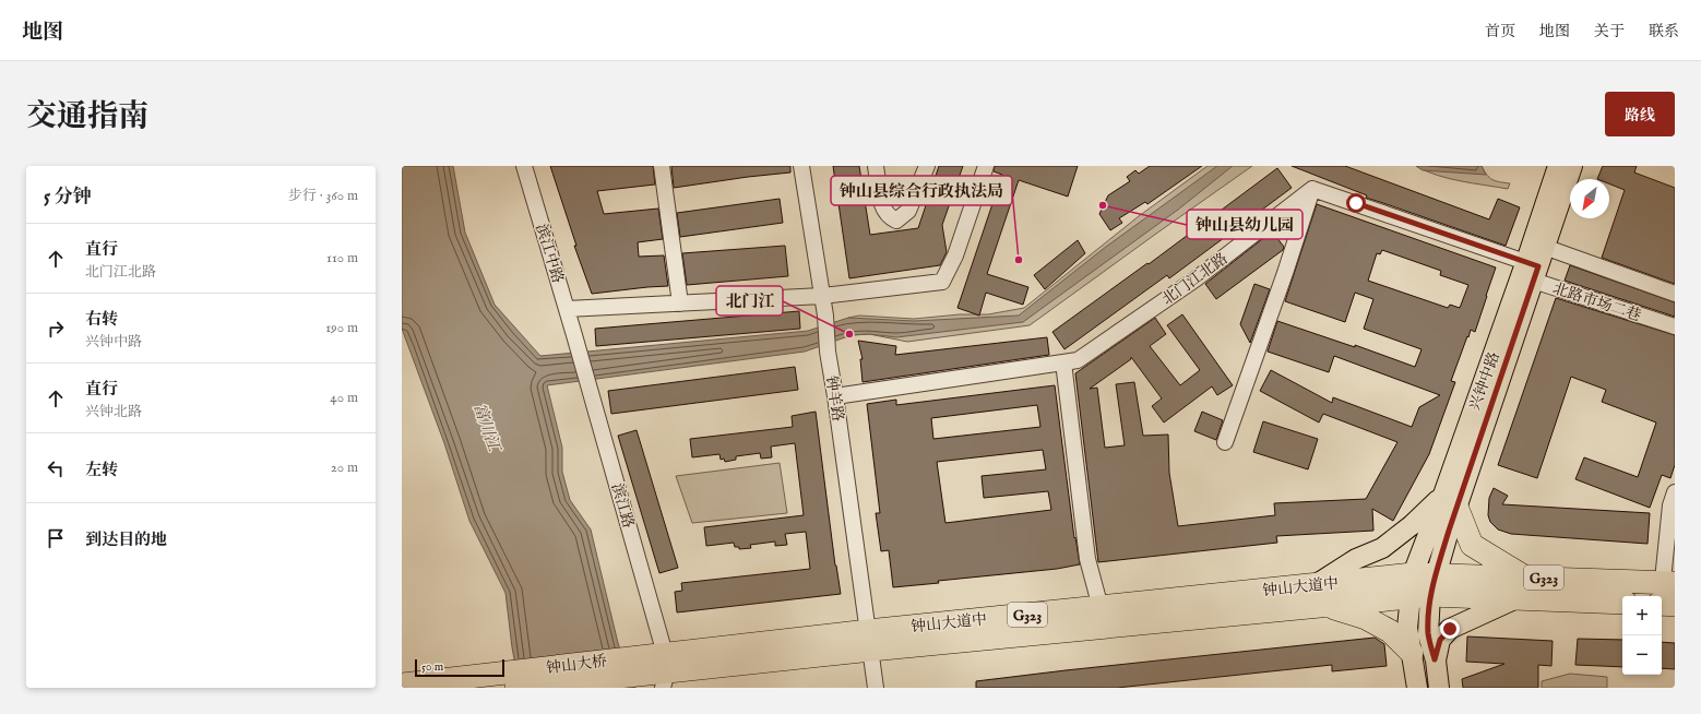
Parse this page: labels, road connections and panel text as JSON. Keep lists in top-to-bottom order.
{
  "streets": {
    "highway": ["G323", "钟山大道中", "钟山大桥"],
    "main road": ["兴钟中路"],
    "street": [
      "滨江中路",
      "北门江北路",
      "北路市场二巷",
      "钟羊路",
      "滨江路"
    ]
  },
  "crossings": [
    ["滨江中路", "滨江路"],
    ["北门江北路", "钟羊路"],
    ["北路市场二巷", "兴钟中路"],
    ["兴钟中路", "G323"],
    ["兴钟中路", "钟山大道中"],
    ["钟羊路", "钟山大道中"],
    ["滨江路", "钟山大道中"],
    ["G323", "钟山大道中"],
    ["钟山大道中", "钟山大桥"]
  ],
  "water": ["富川江"],
  "places": ["钟山县幼儿园", "钟山县综合行政执法局", "北门江"],
  "scale_bar": "50 m",
  "north": "bottom left",
  "page": {
    "header": "地图",
    "nav": [
      "首页",
      "地图",
      "关于",
      "联系"
    ],
    "title": "交通指南",
    "buttons": "路线",
    "heading": ["5 分钟", "步行 · 360 m"],
    "list": [
      ["直行", "北门江北路", "110 m"],
      ["右转", "兴钟中路", "190 m"],
      ["直行", "兴钟北路", "40 m"],
      ["左转", "20 m"],
      "到达目的地"
    ],
    "map_buttons": ["+", "−"],
    "scale": "50 m"
  }
}
